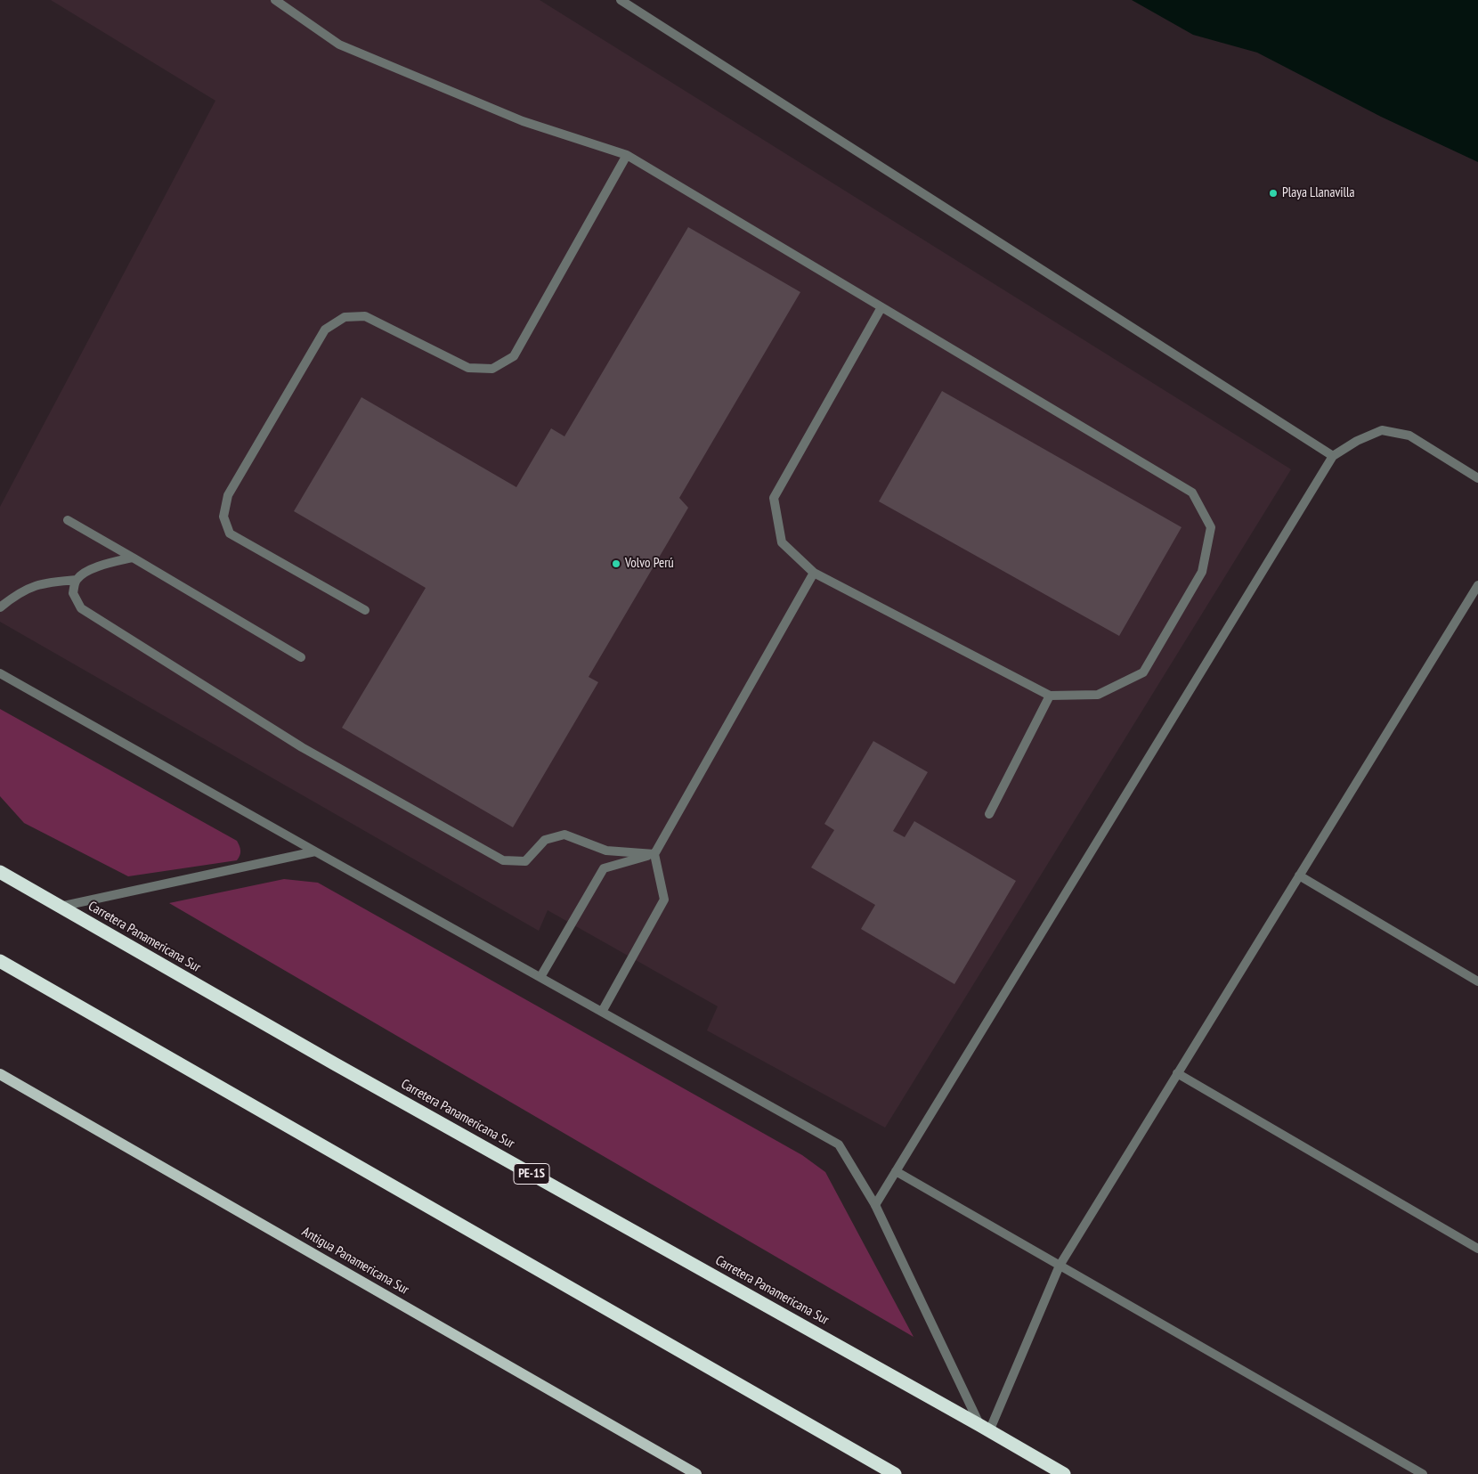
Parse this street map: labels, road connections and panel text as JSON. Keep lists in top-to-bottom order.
{
  "streets": {
    "highway": ["Carretera Panamericana Sur", "PE-1S"],
    "main road": ["Antigua Panamericana Sur"]
  },
  "places": ["Playa Llanavilla", "Volvo Perú"]
}
